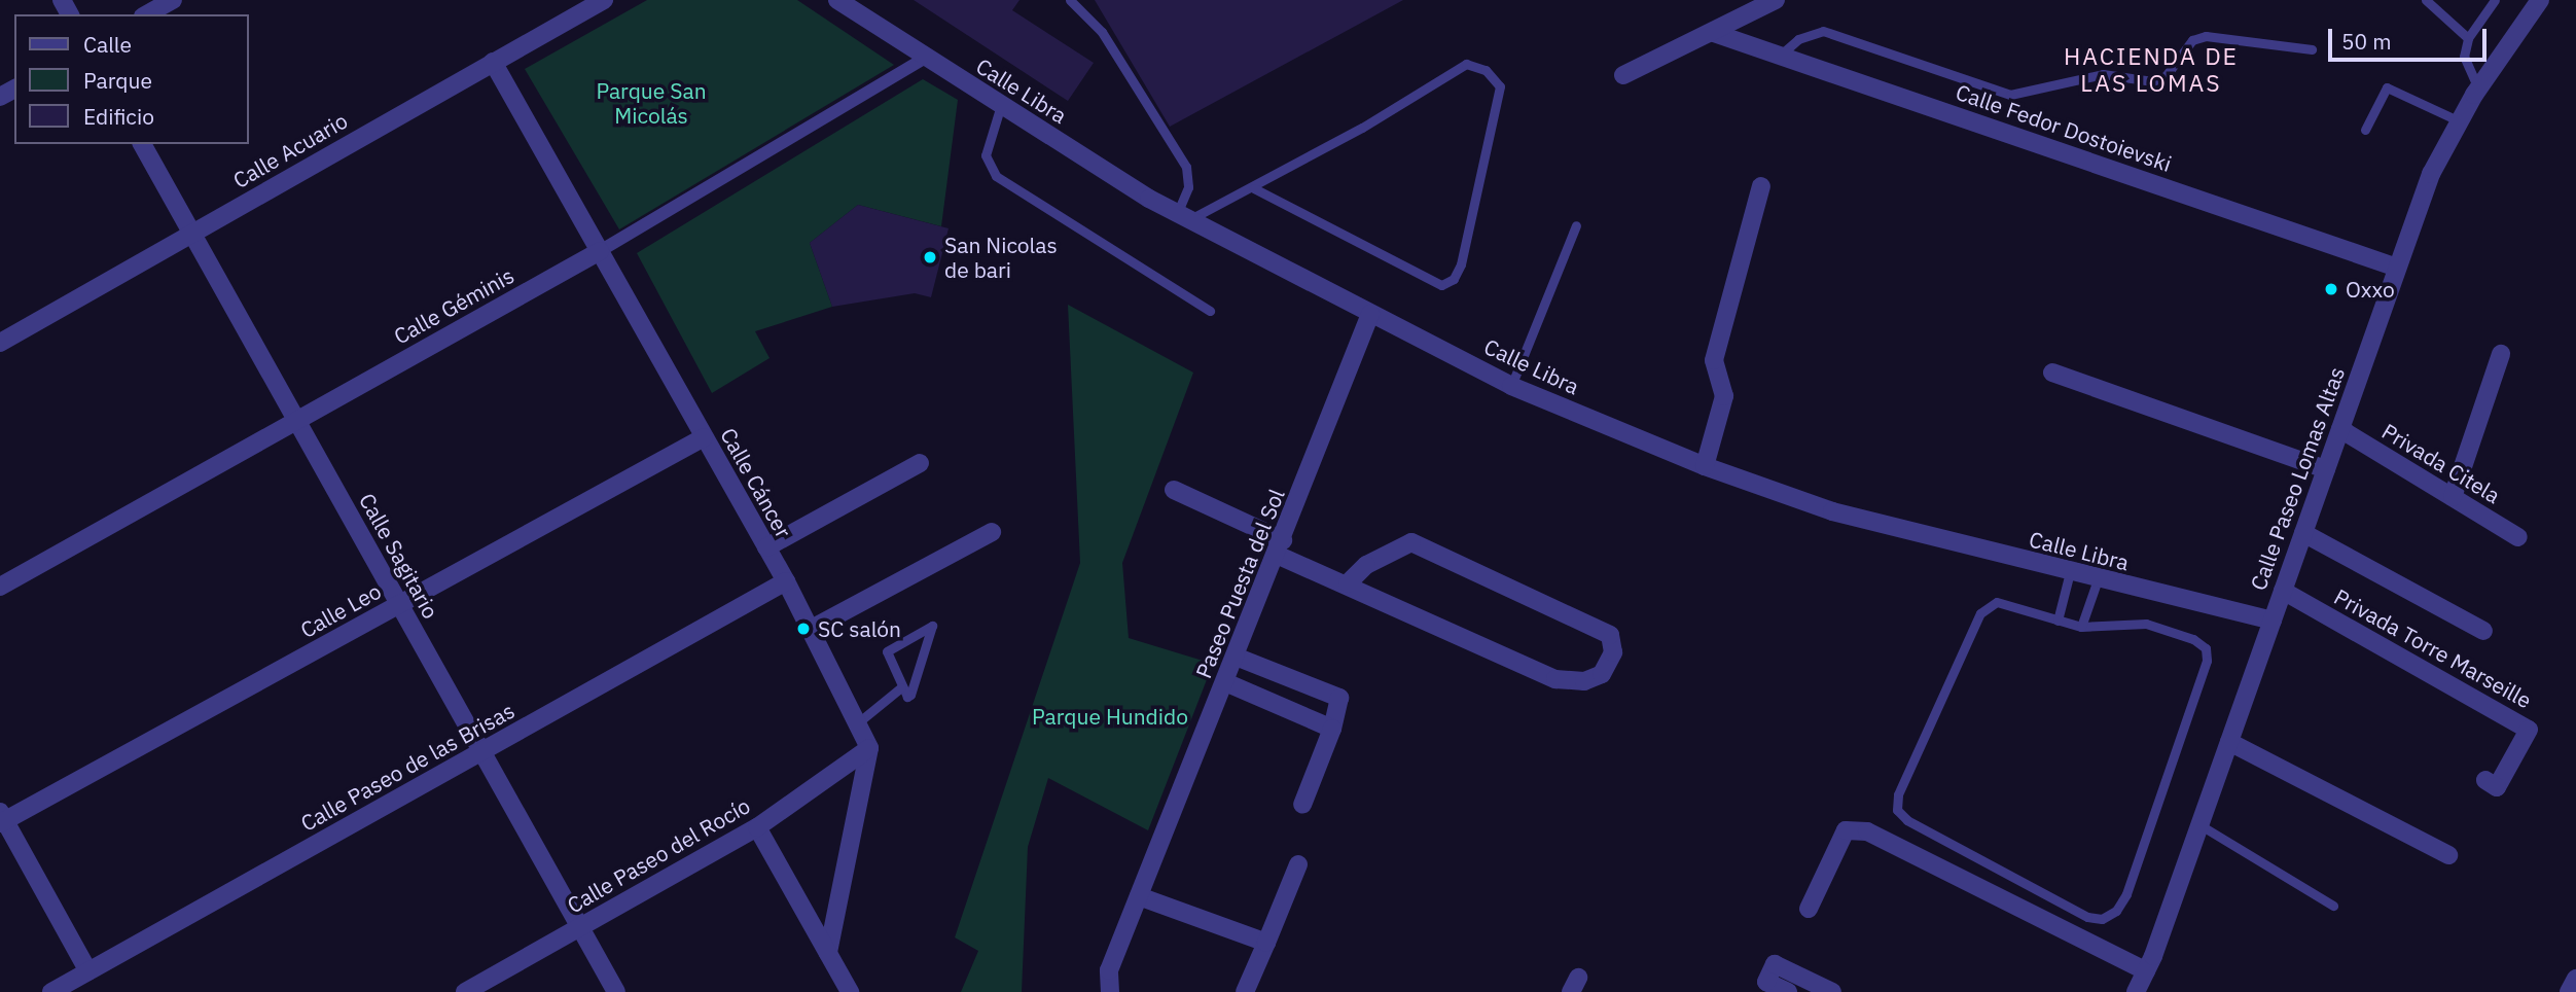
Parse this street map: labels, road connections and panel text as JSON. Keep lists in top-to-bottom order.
{
  "streets": {
    "street": [
      "Calle Libra",
      "Calle Fedor Dostoievski",
      "Calle Acuario",
      "Calle Géminis",
      "Privada Citela",
      "Calle Paseo Lomas Altas",
      "Calle Cáncer",
      "Calle Sagitario",
      "Paseo Puesta del Sol",
      "Calle Leo",
      "Privada Torre Marseille",
      "Calle Paseo de las Brisas",
      "Calle Paseo del Rocío"
    ]
  },
  "crossings": [
    ["Calle Libra", "Calle Géminis"],
    ["Calle Libra", "Calle Paseo Lomas Altas"],
    ["Calle Libra", "Paseo Puesta del Sol"],
    ["Calle Fedor Dostoievski", "Calle Paseo Lomas Altas"],
    ["Calle Acuario", "Calle Cáncer"],
    ["Calle Acuario", "Calle Sagitario"],
    ["Calle Géminis", "Calle Cáncer"],
    ["Calle Géminis", "Calle Sagitario"],
    ["Privada Citela", "Calle Paseo Lomas Altas"],
    ["Calle Paseo Lomas Altas", "Privada Torre Marseille"],
    ["Calle Cáncer", "Calle Leo"],
    ["Calle Cáncer", "Calle Paseo de las Brisas"],
    ["Calle Cáncer", "Calle Paseo del Rocío"],
    ["Calle Sagitario", "Calle Leo"],
    ["Calle Sagitario", "Calle Paseo de las Brisas"],
    ["Calle Sagitario", "Calle Paseo del Rocío"]
  ],
  "districts": ["HACIENDA DE LAS LOMAS"],
  "parks": ["Parque San Micolás", "Parque Hundido"],
  "places": ["San Nicolas de bari", "Oxxo", "SC salón"],
  "legend": ["Calle", "Parque", "Edificio"],
  "scale_bar": "50 m"
}
